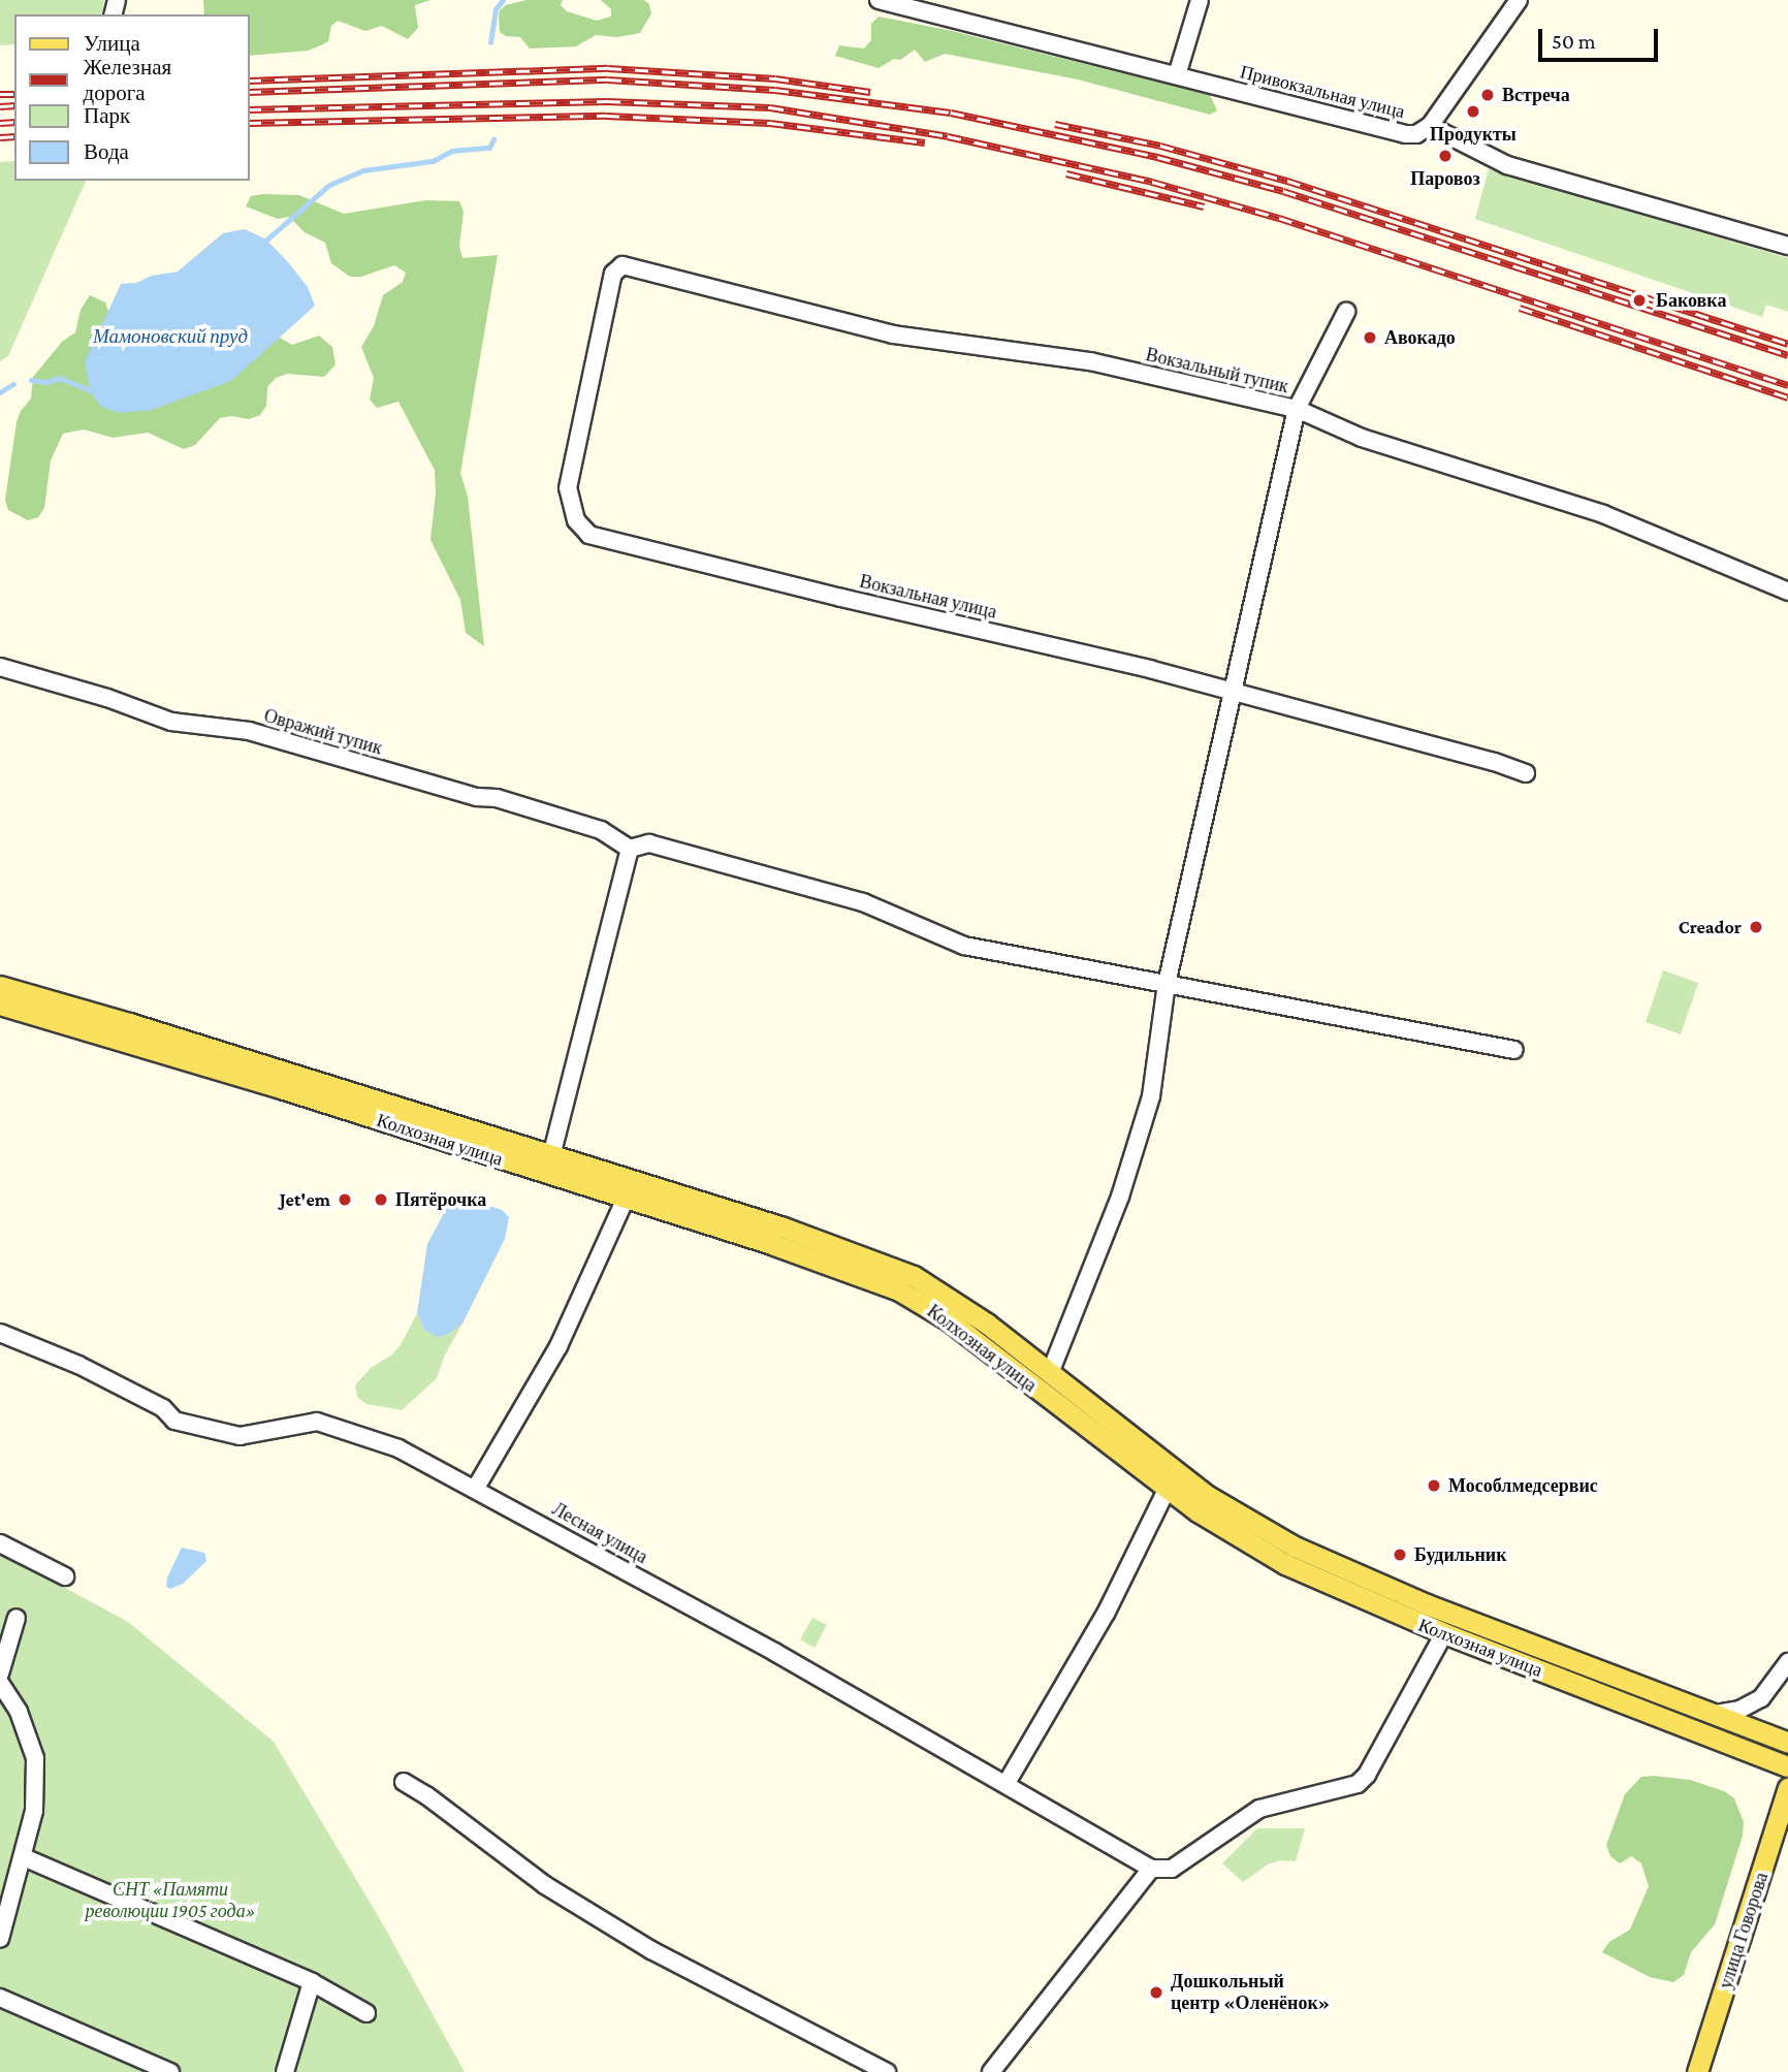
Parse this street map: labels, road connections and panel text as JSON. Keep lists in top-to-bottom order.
{
  "streets": {
    "main road": ["Колхозная улица", "улица Говорова"],
    "street": [
      "Привокзальная улица",
      "Вокзальный тупик",
      "Вокзальная улица",
      "Овражий тупик",
      "Лесная улица"
    ]
  },
  "crossings": [
    ["Вокзальный тупик", "Вокзальная улица"]
  ],
  "water": ["Мамоновский пруд"],
  "parks": ["СНТ «Памяти революции 1905 года»"],
  "places": [
    "Встреча",
    "Продукты",
    "Паровоз",
    "Баковка",
    "Авокадо",
    "Creador",
    "Jet'em",
    "Пятёрочка",
    "Мособлмедсервис",
    "Будильник",
    "Дошкольный центр «Оленёнок»"
  ],
  "legend": [
    "Улица",
    "Железная дорога",
    "Парк",
    "Вода"
  ],
  "scale_bar": "50 m"
}
